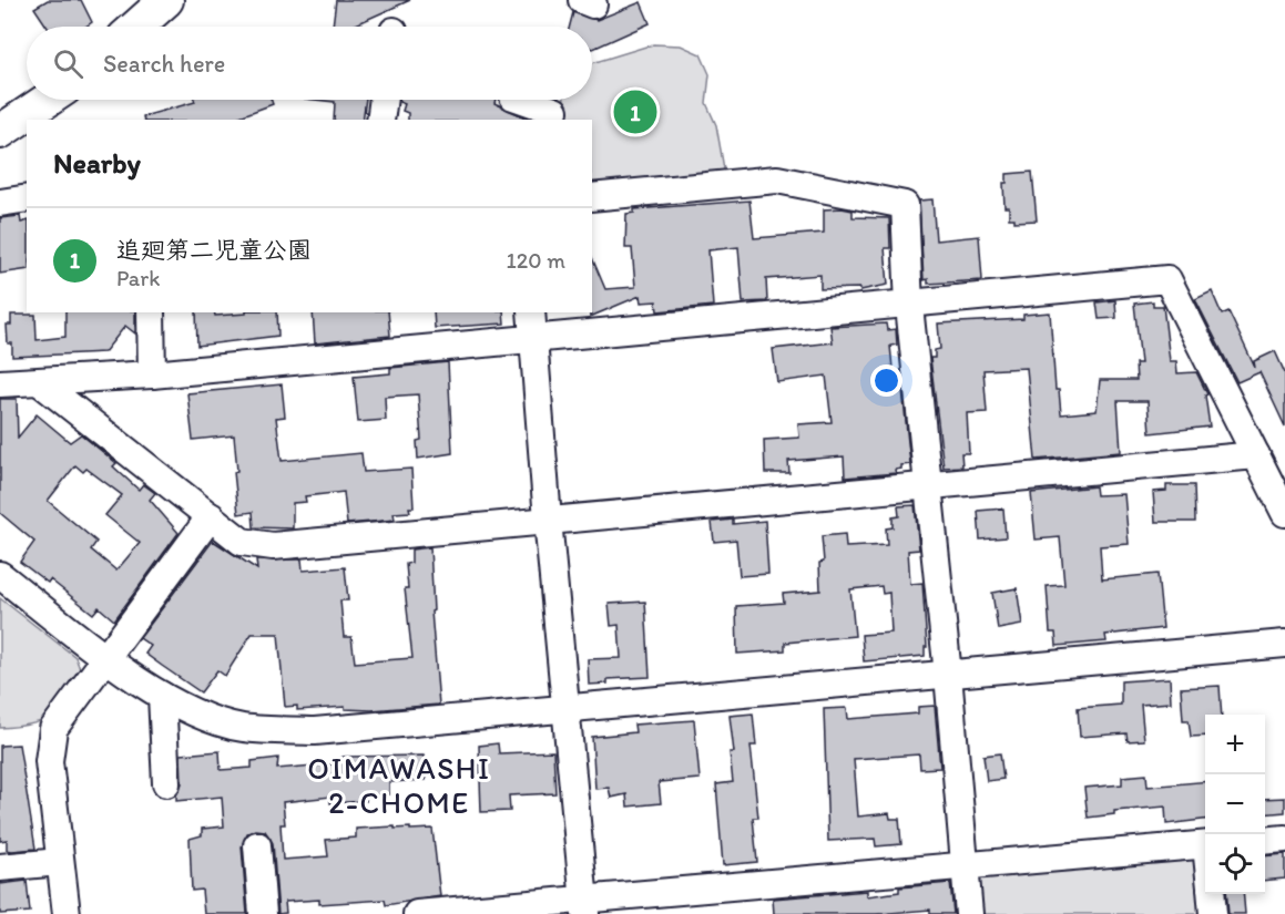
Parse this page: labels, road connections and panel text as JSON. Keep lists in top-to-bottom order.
{
  "districts": ["OIMAWASHI 2-CHOME"],
  "page": {
    "search": "Search here",
    "pins": "1",
    "heading": "Nearby",
    "list": [
      {
        "mark": "1",
        "name": "追廻第二児童公園",
        "note": "Park",
        "value": "120 m"
      }
    ],
    "map_buttons": ["+", "−"]
  }
}
